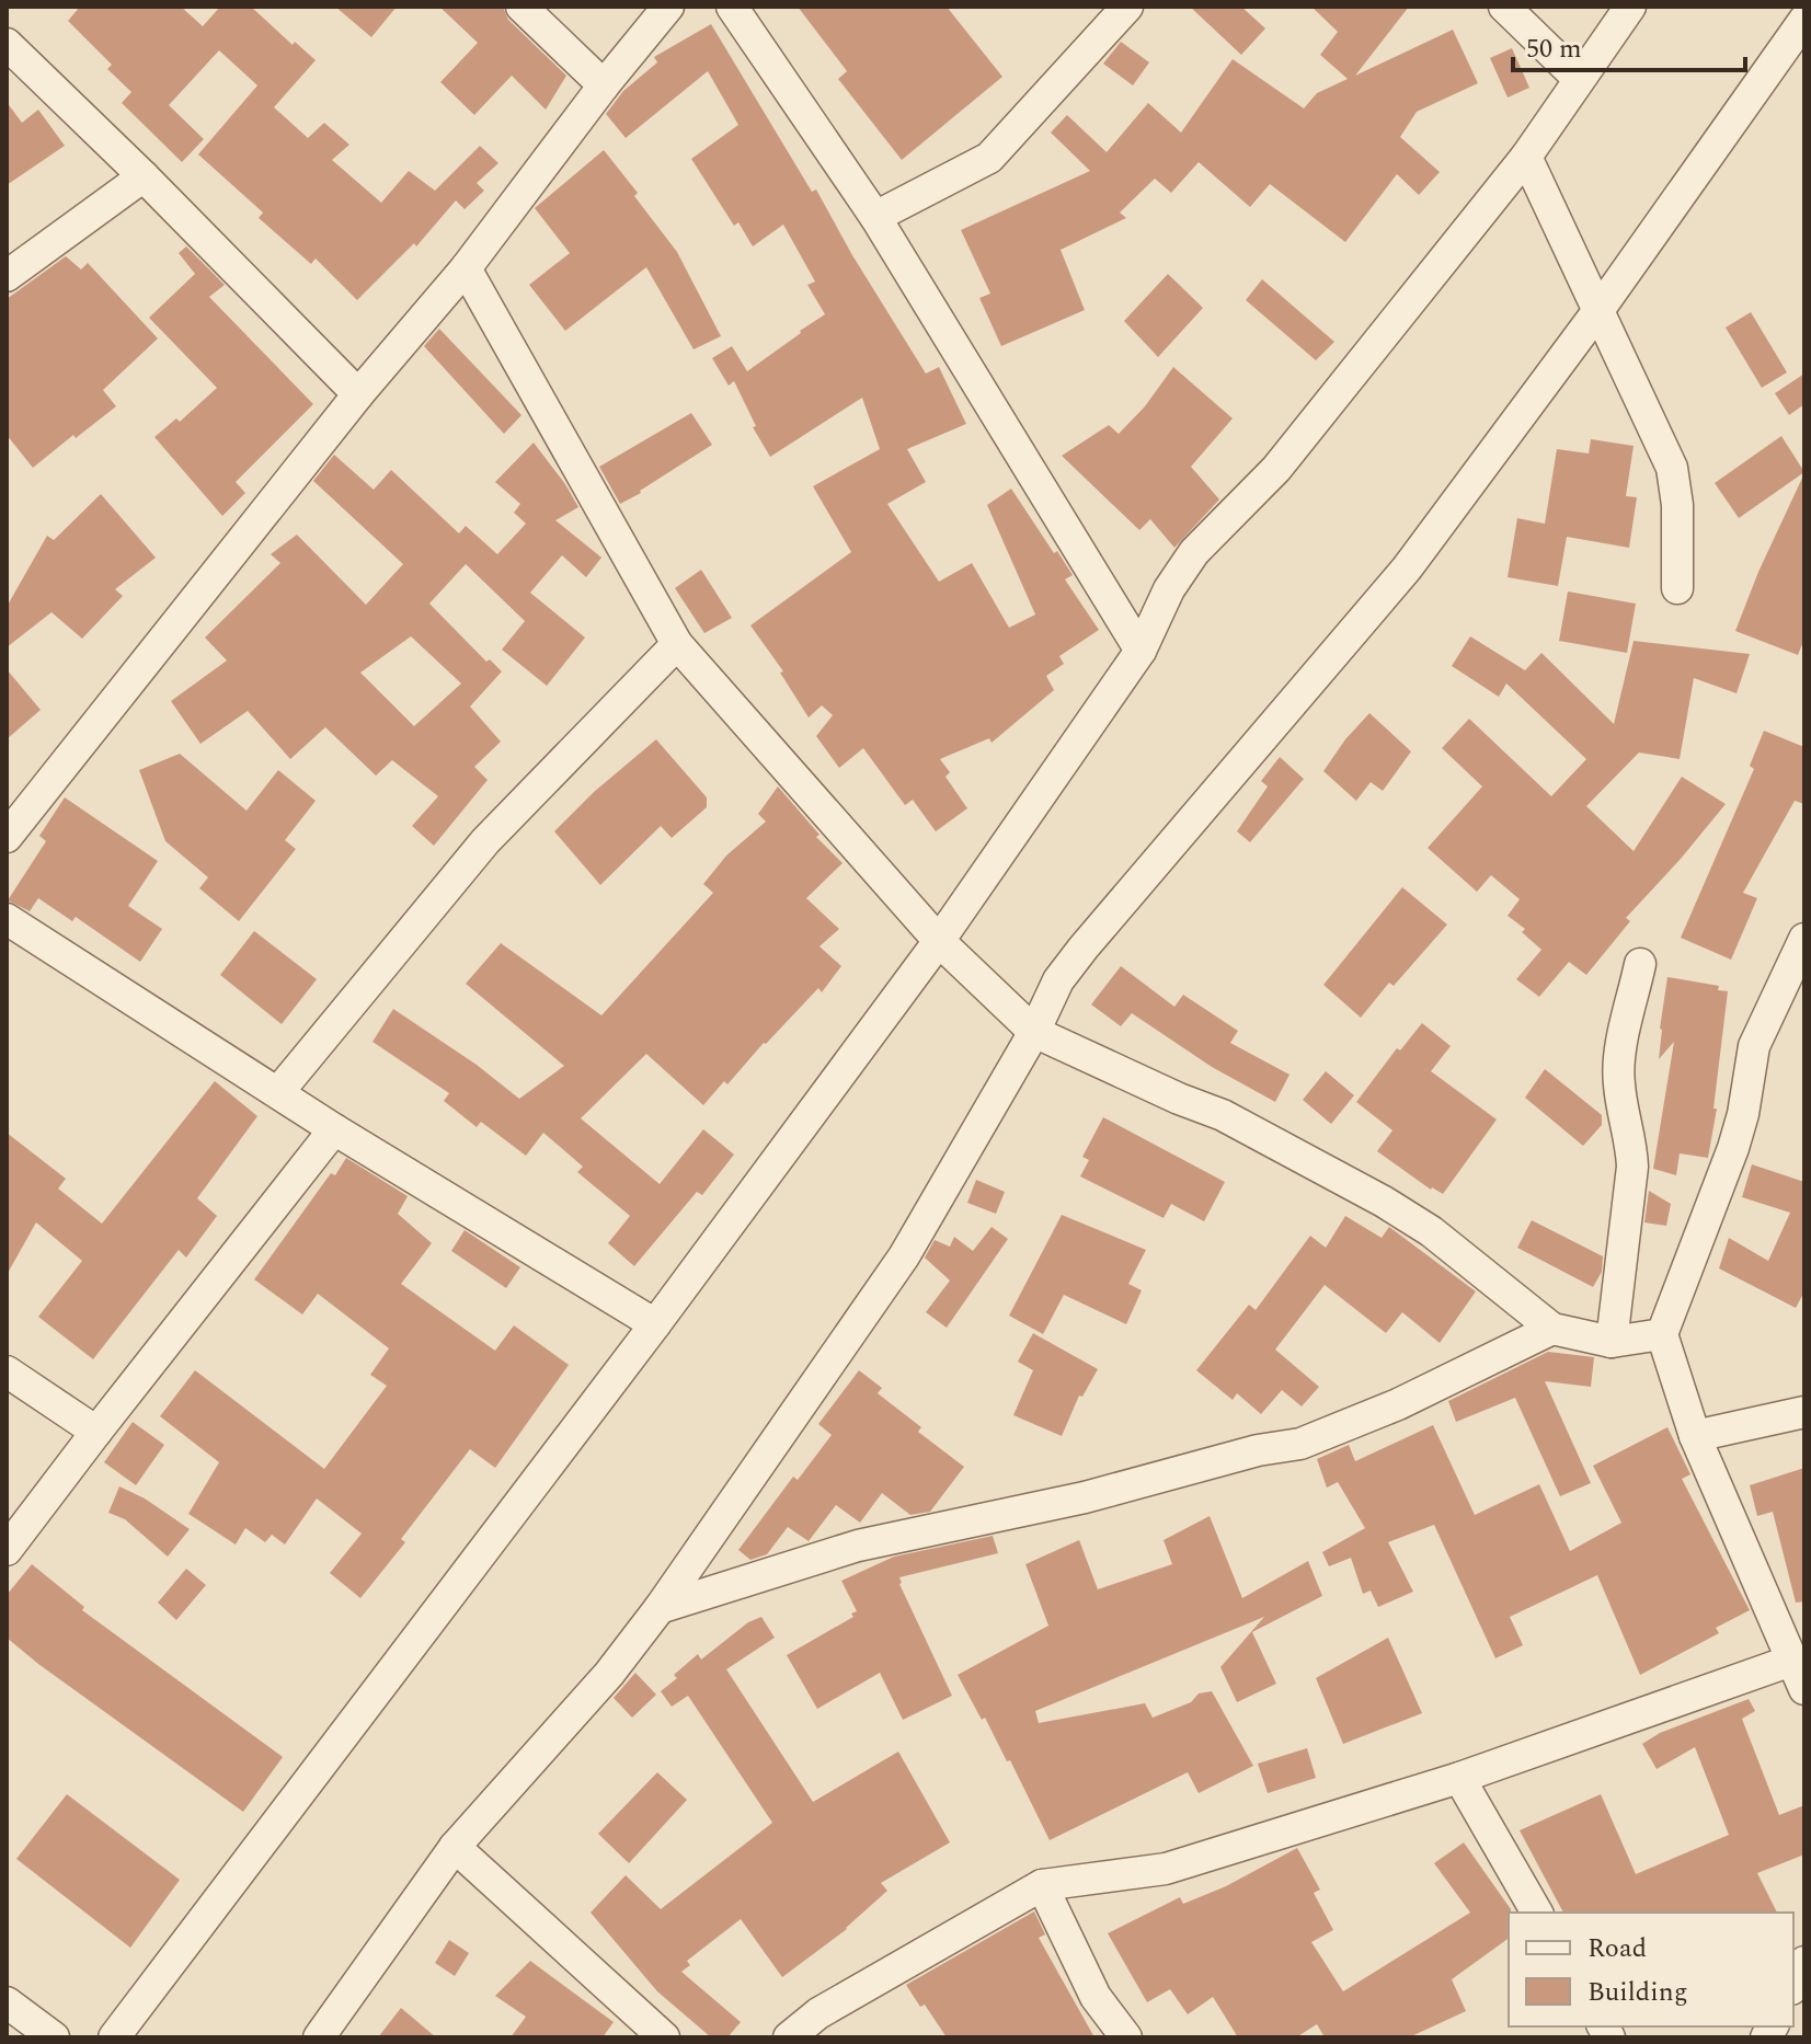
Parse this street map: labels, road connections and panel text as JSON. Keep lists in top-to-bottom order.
{
  "legend": ["Road", "Building"],
  "scale_bar": "50 m"
}
